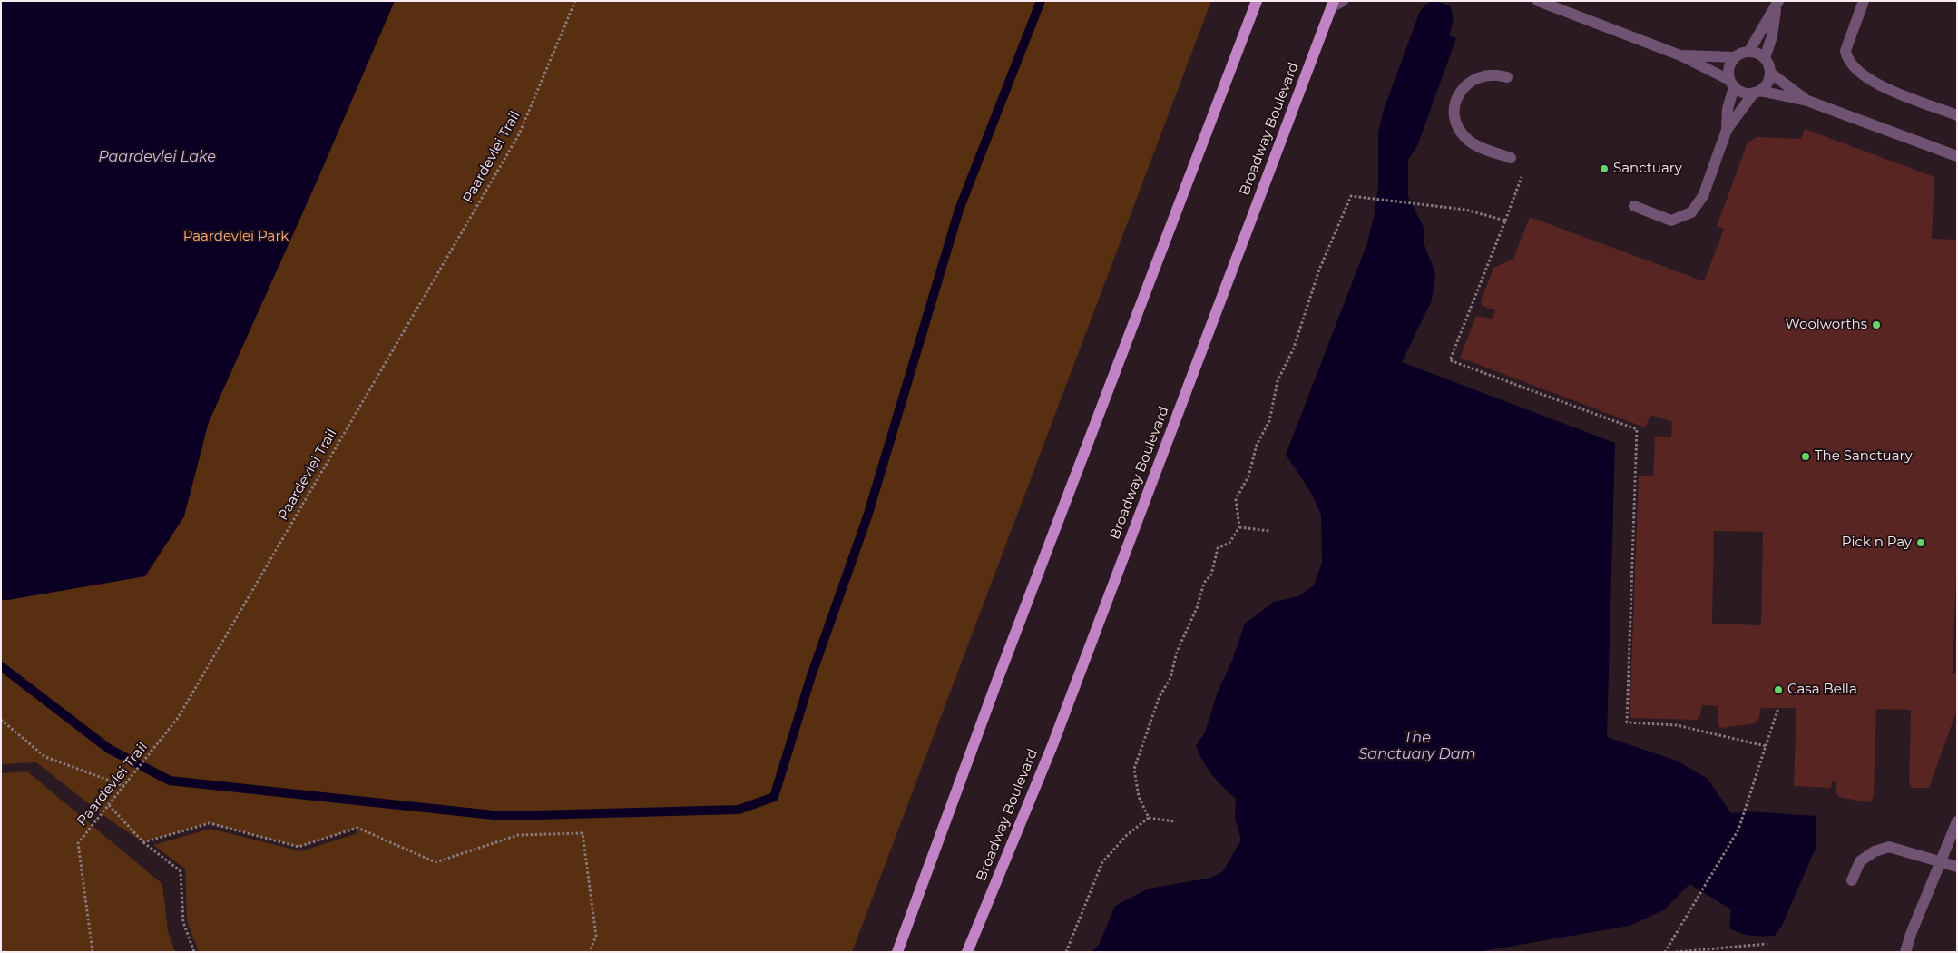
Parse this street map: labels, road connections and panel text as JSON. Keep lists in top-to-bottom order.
{
  "streets": {
    "main road": ["Broadway Boulevard"],
    "path": ["Paardevlei Trail"]
  },
  "water": ["Paardevlei Lake", "The Sanctuary Dam"],
  "parks": ["Paardevlei Park"],
  "places": [
    "Sanctuary",
    "Woolworths",
    "The Sanctuary",
    "Pick n Pay",
    "Casa Bella"
  ]
}
